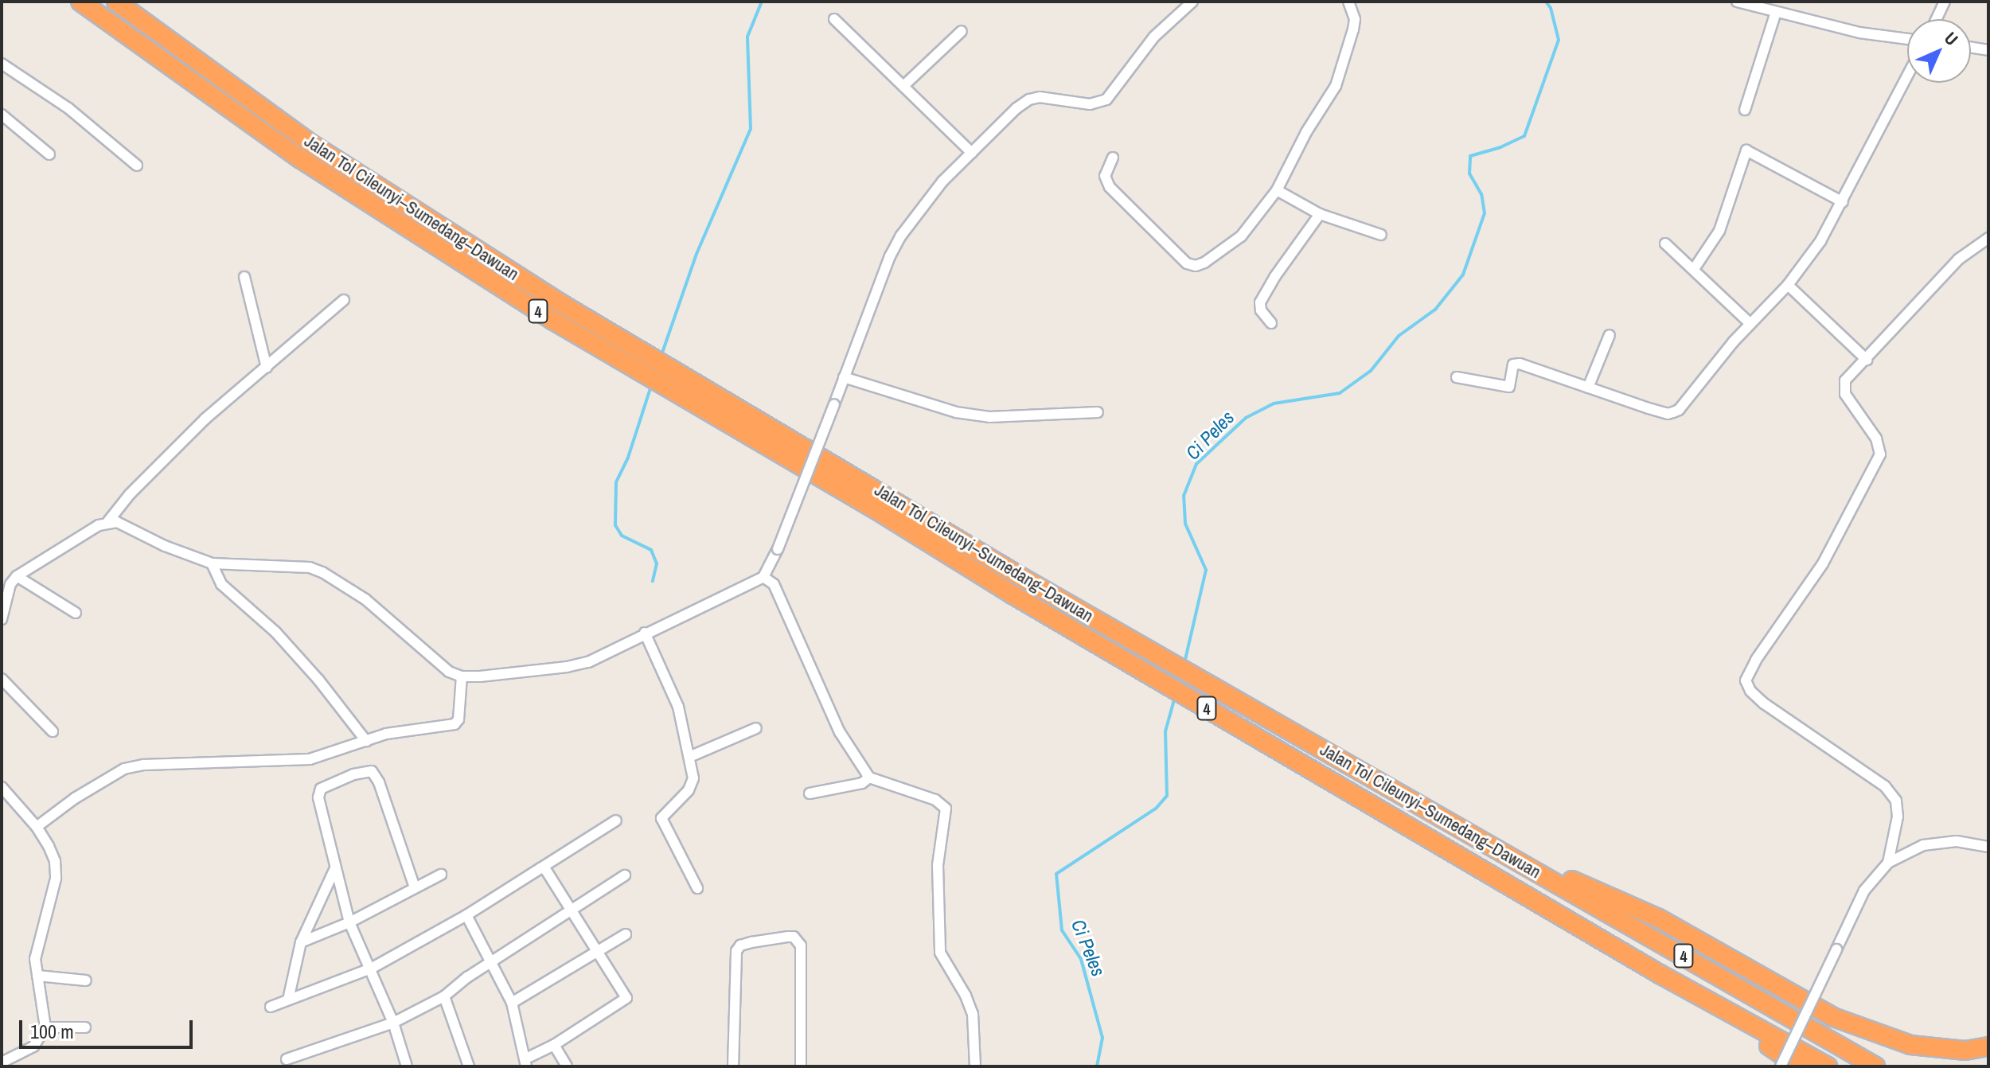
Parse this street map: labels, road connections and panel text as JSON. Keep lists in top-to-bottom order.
{
  "streets": {
    "highway": ["Jalan Tol Cileunyi–Sumedang–Dawuan", "4"]
  },
  "water": ["Ci Peles"],
  "scale_bar": "100 m",
  "north": "top right"
}
